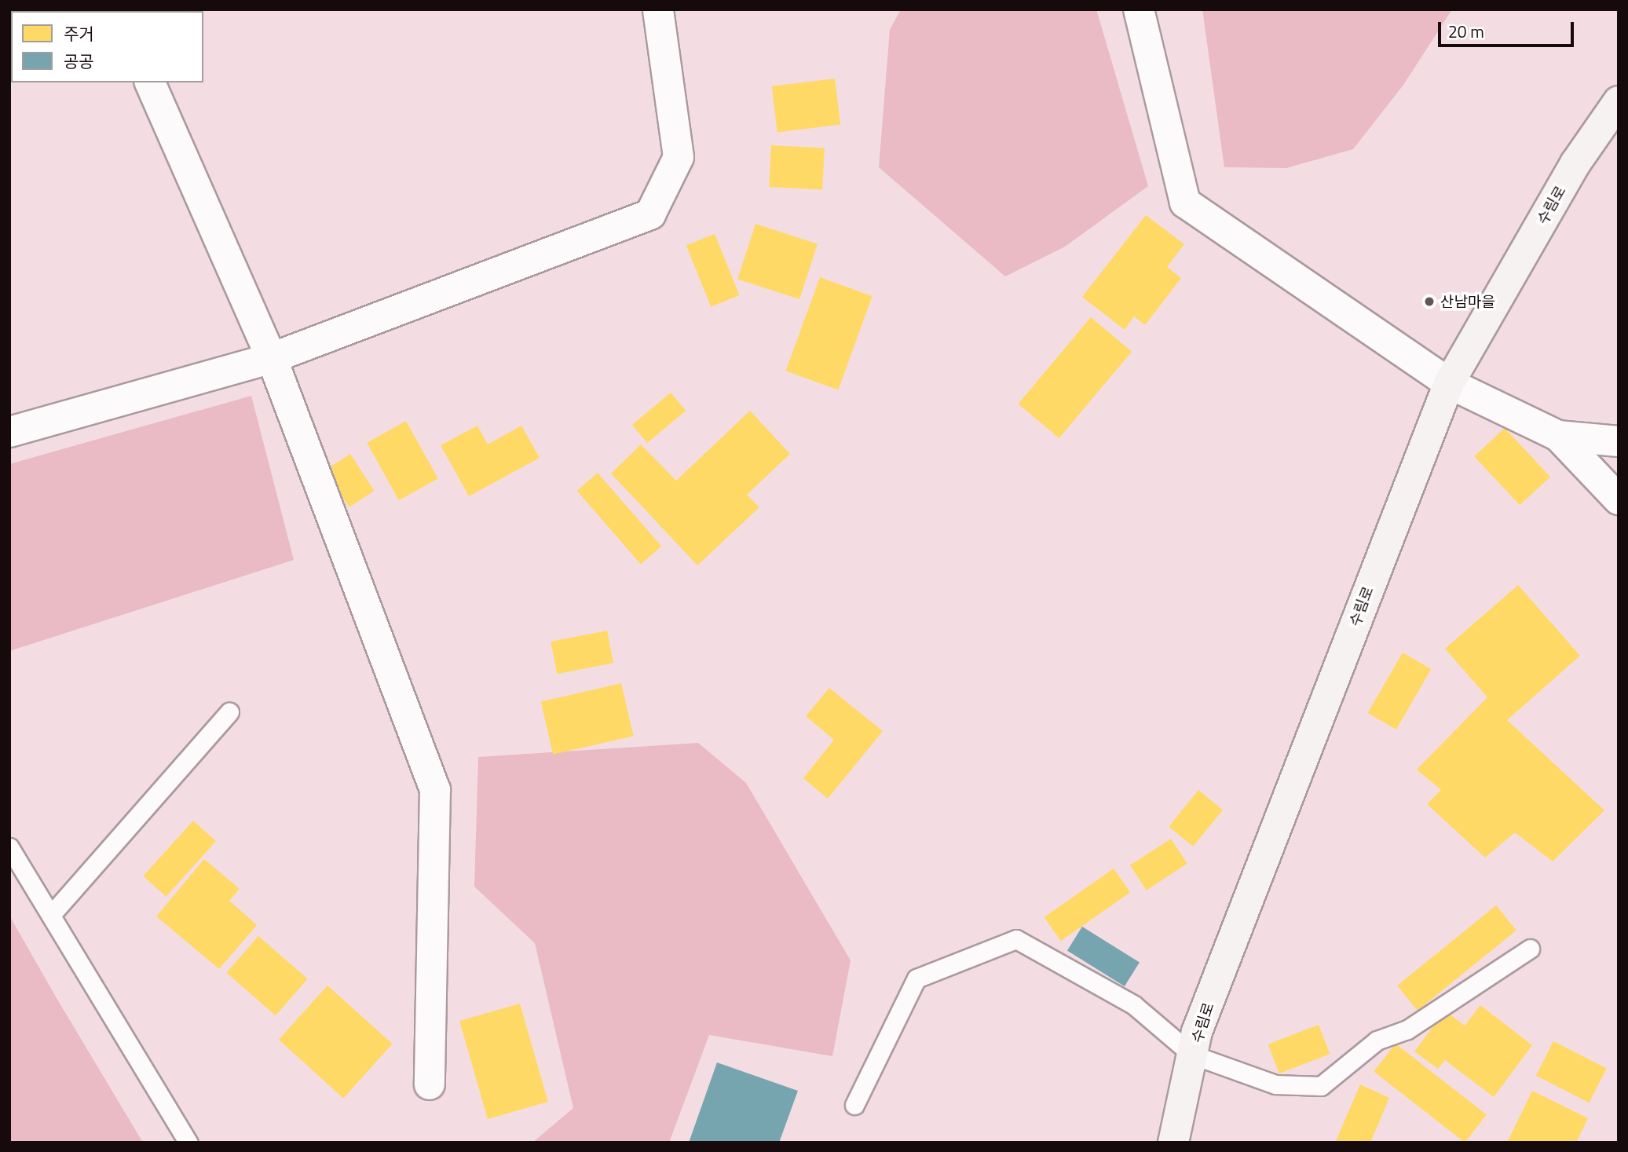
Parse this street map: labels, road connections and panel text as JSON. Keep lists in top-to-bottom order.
{
  "streets": {
    "main road": ["수림로"]
  },
  "places": ["산남마을"],
  "legend": ["주거", "공공"],
  "scale_bar": "20 m"
}
